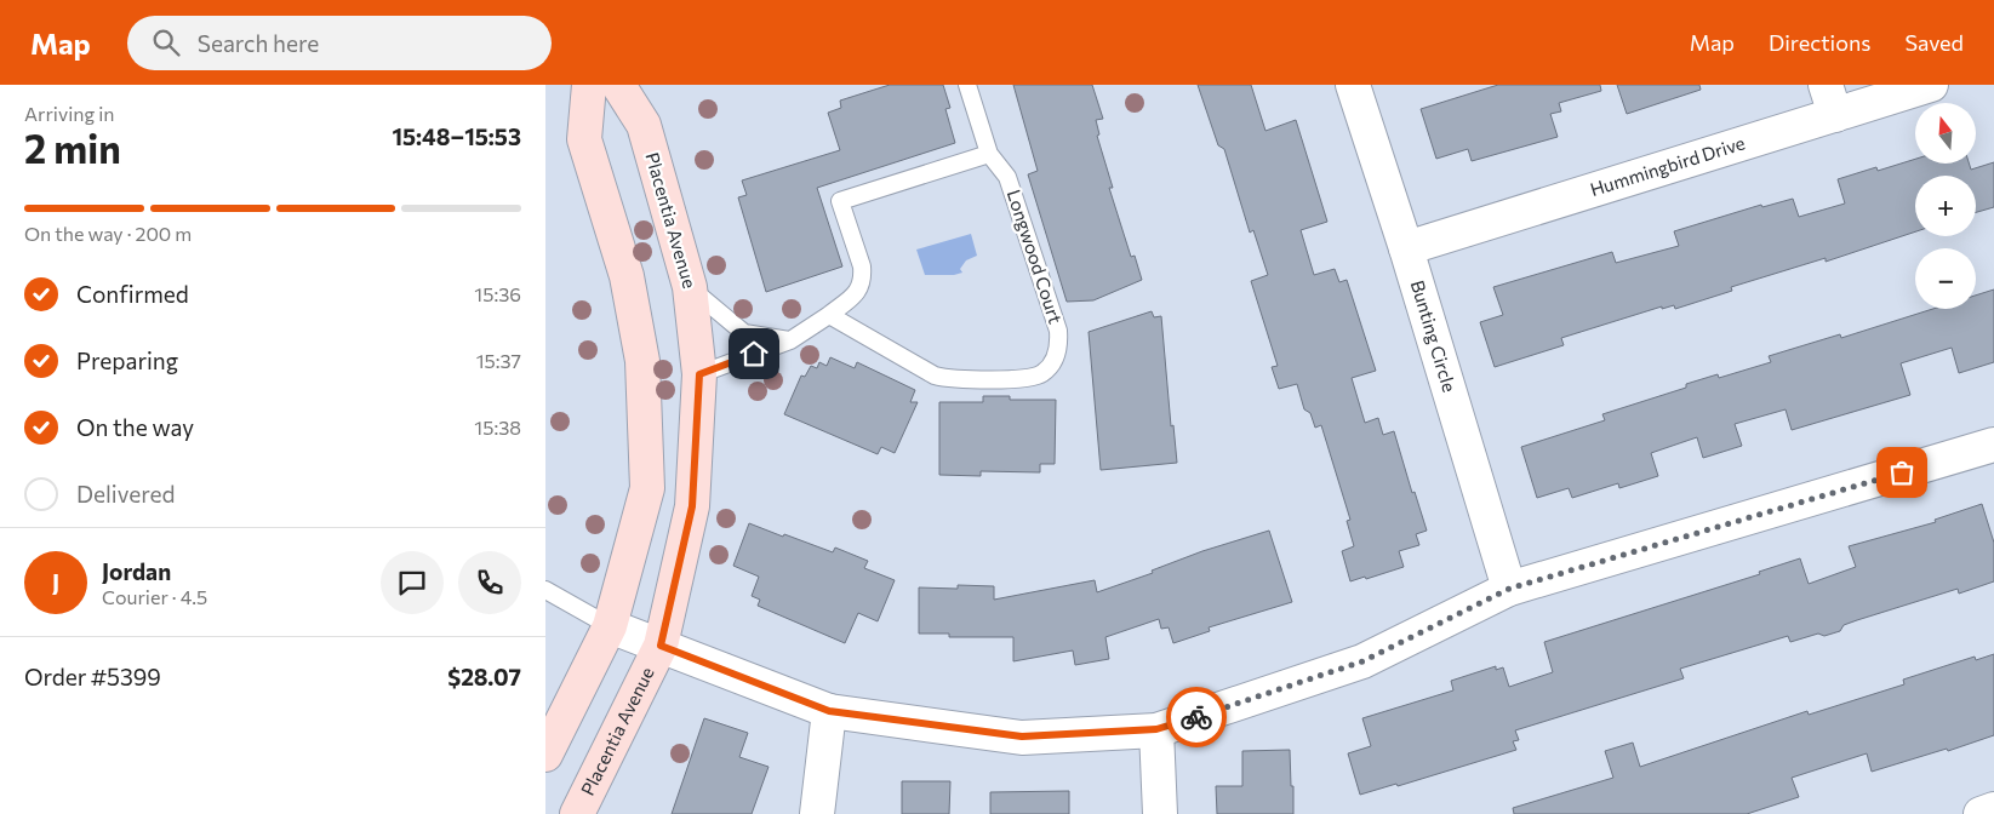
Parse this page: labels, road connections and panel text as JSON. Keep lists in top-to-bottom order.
{
  "streets": {
    "main road": ["Placentia Avenue"],
    "street": ["Hummingbird Drive", "Bunting Circle"],
    "lane": ["Longwood Court"]
  },
  "crossings": [
    ["Hummingbird Drive", "Bunting Circle"]
  ],
  "north": "top",
  "page": {
    "header": "Map",
    "search": "Search here",
    "nav": ["Map", "Directions", "Saved"],
    "heading": ["2 min", "Arriving in", "15:48–15:53"],
    "panel": [
      "Jordan",
      "Courier · 4.5",
      "Order #5399",
      "$28.07"
    ],
    "map_buttons": ["+", "−"],
    "bar": "On the way · 200 m",
    "list": [
      ["Confirmed", "15:36"],
      ["Preparing", "15:37"],
      ["On the way", "15:38"],
      "Delivered"
    ],
    "round": "J"
  }
}
